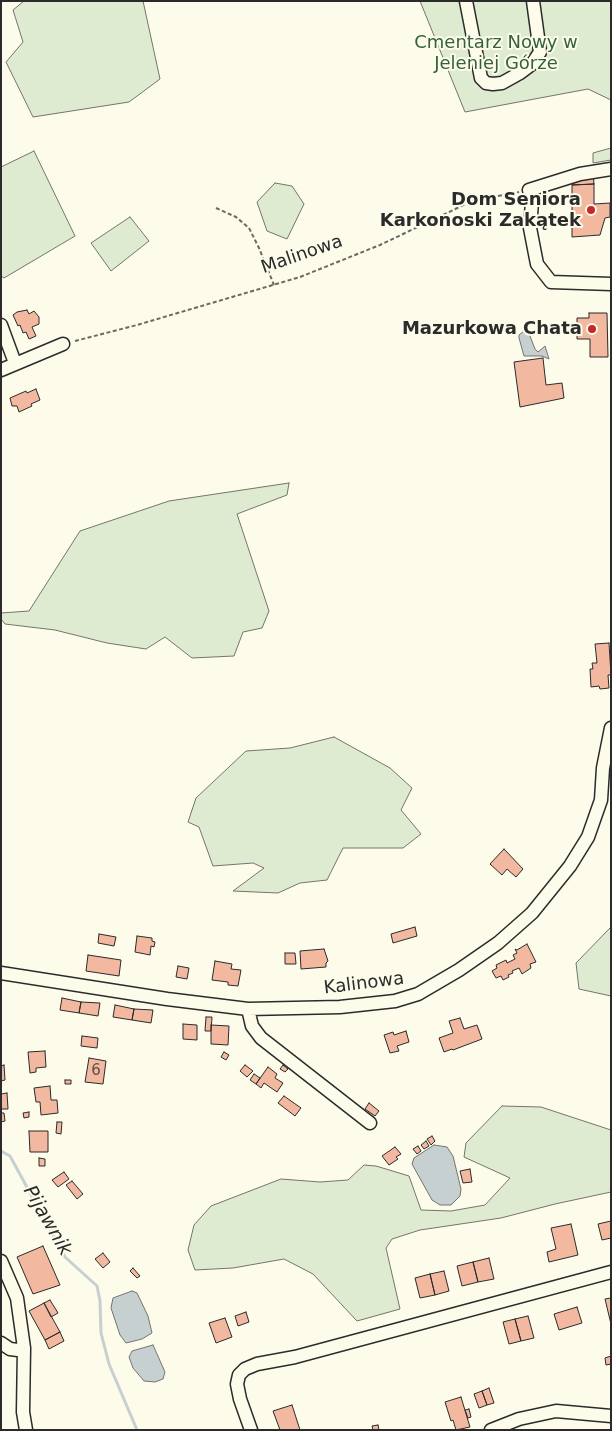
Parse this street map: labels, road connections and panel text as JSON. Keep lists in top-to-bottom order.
{
  "streets": {
    "street": ["Kalinowa"],
    "path": ["Malinowa"]
  },
  "water": ["Pijawnik"],
  "parks": ["Cmentarz Nowy w Jeleniej Górze"],
  "places": ["Dom Seniora Karkonoski Zakątek", "Mazurkowa Chata"],
  "house_numbers": ["6"]
}
